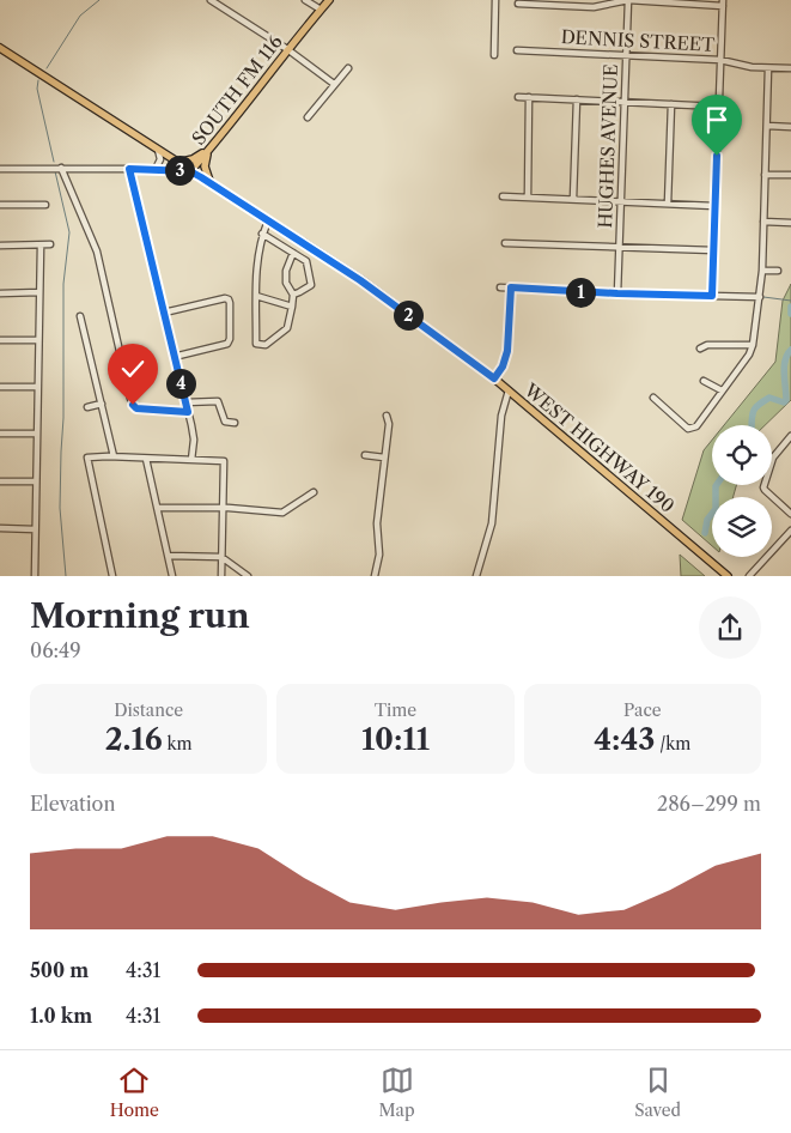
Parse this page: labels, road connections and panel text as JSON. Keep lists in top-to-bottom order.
{
  "streets": {
    "main road": ["SOUTH FM 116", "WEST HIGHWAY 190"],
    "street": ["DENNIS STREET", "HUGHES AVENUE"]
  },
  "crossings": [
    ["DENNIS STREET", "HUGHES AVENUE"],
    ["SOUTH FM 116", "WEST HIGHWAY 190"]
  ],
  "page": {
    "pins": [
      "3",
      "1",
      "2",
      "4"
    ],
    "heading": ["Morning run", "06:49"],
    "stats": [
      ["Distance", "2.16 km"],
      ["Time", "10:11"],
      ["Pace", "4:43 /km"]
    ],
    "chart": ["Elevation", "286–299 m"],
    "list": [
      {
        "name": "500 m",
        "note": "4:31"
      },
      {
        "name": "1.0 km",
        "note": "4:31"
      }
    ],
    "tabs": ["Home", "Map", "Saved"]
  }
}
